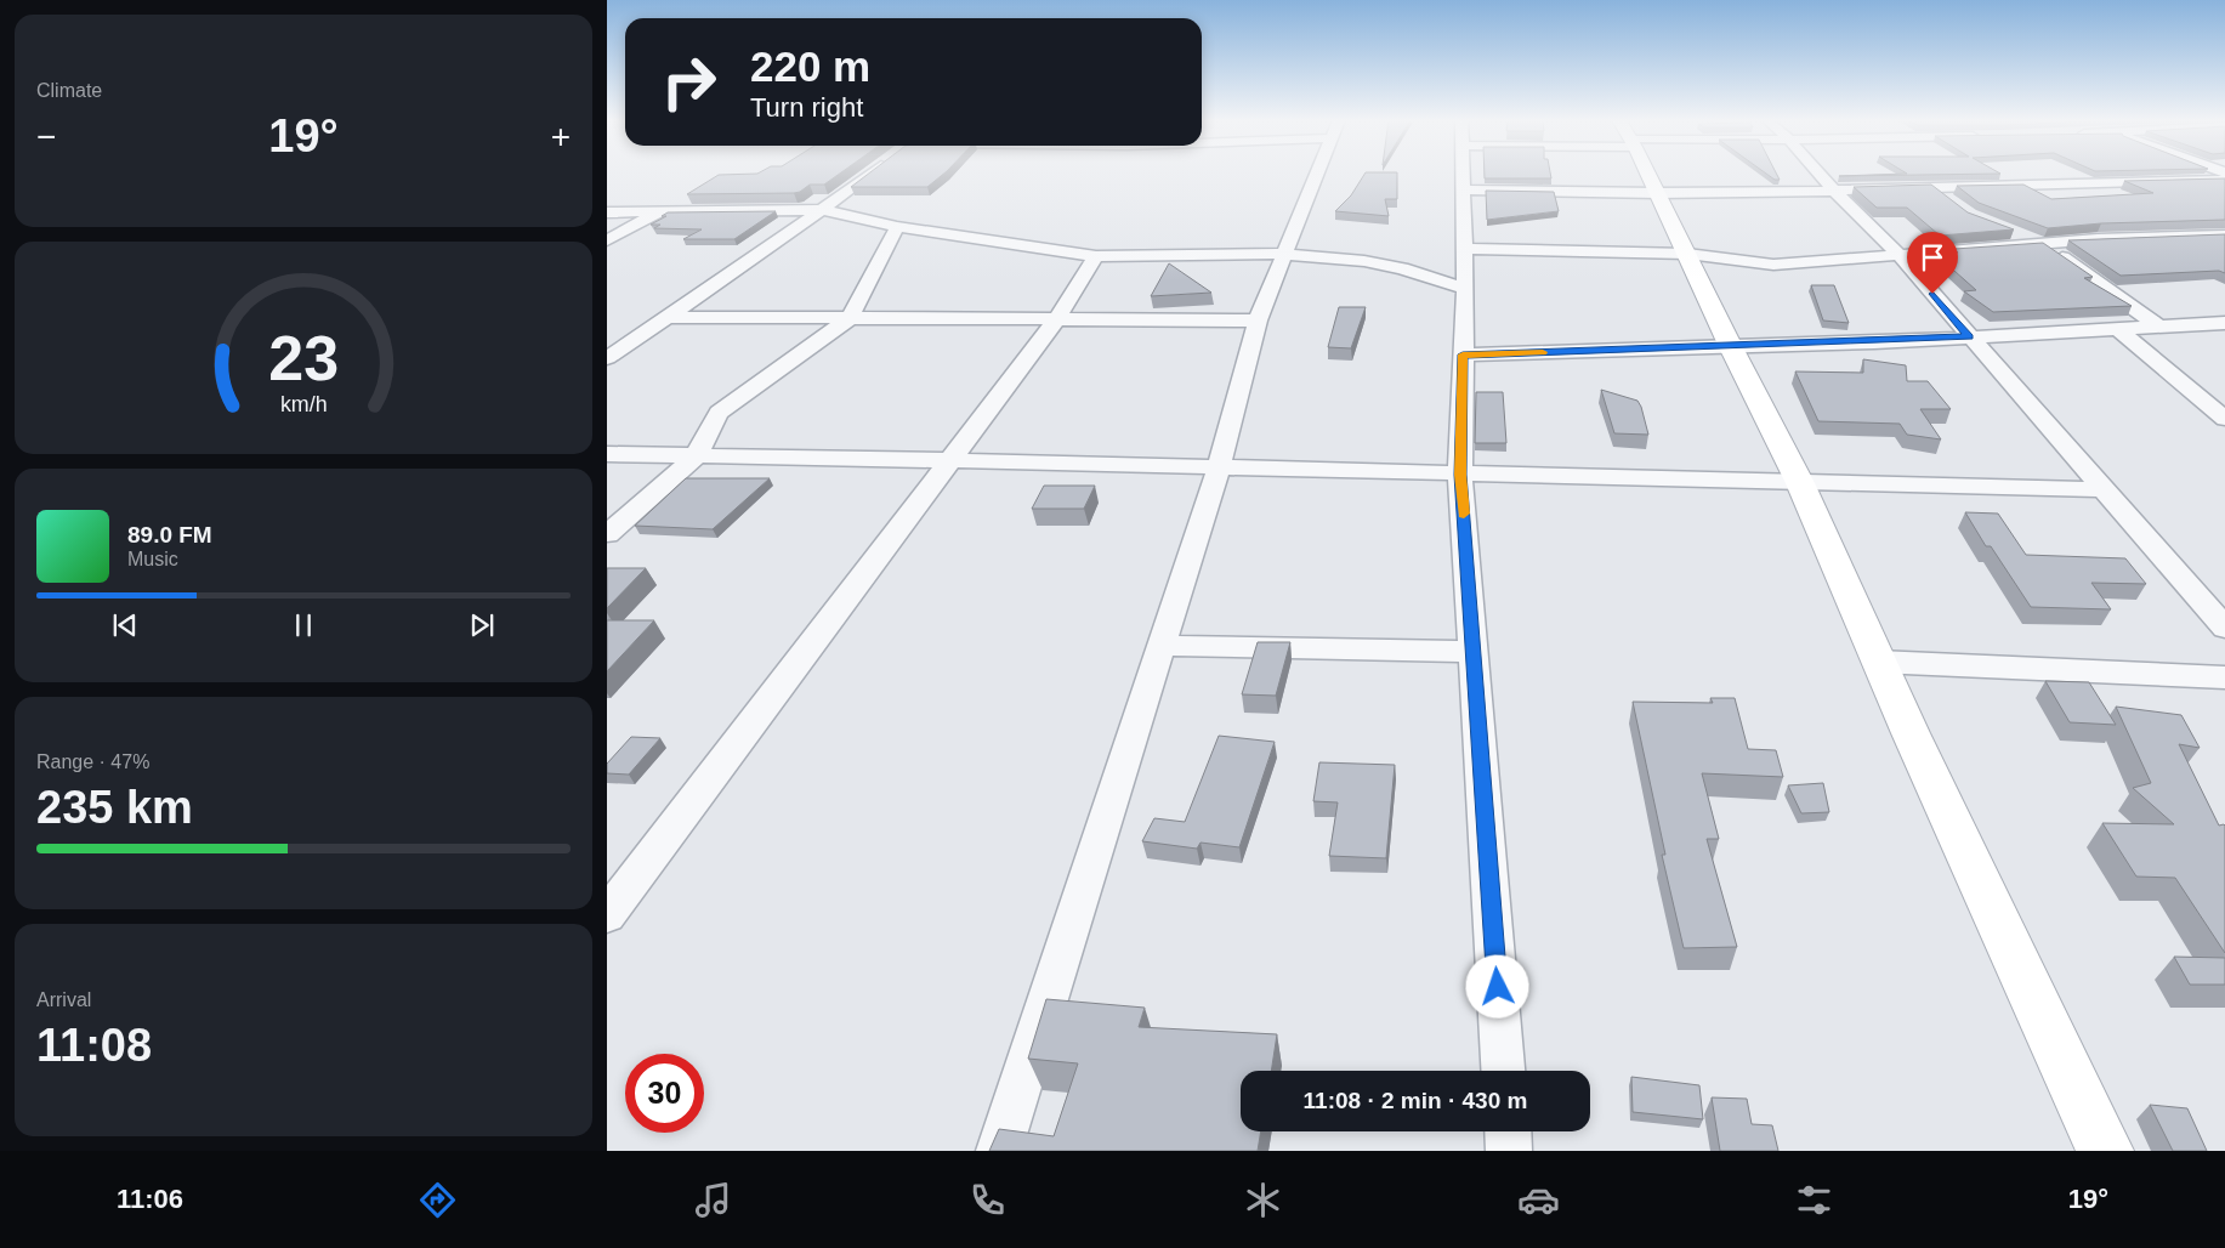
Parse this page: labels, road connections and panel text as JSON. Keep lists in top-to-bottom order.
{
  "page": {
    "tile": [
      "Climate",
      ["Range · 47%", "235 km"],
      ["Arrival", "11:08"]
    ],
    "turn": ["220 m", "Turn right"],
    "heat": ["−", "19°", "+"],
    "song": ["89.0 FM", "Music"],
    "limit": "30",
    "trip": "11:08 · 2 min · 430 m",
    "tabs": ["11:06", "19°"],
    "gauge": ["23", "km/h"]
  }
}
